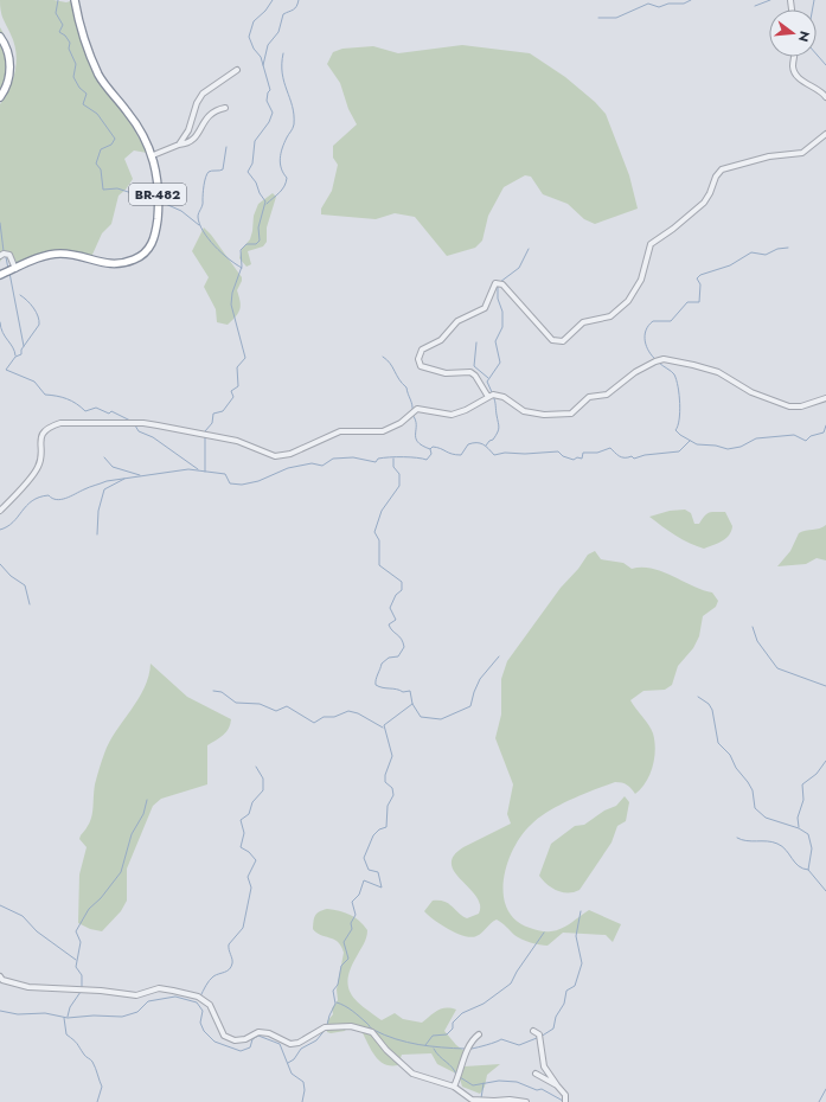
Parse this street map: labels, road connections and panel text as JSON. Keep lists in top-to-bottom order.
{
  "streets": {
    "highway": ["BR-482"]
  },
  "north": "right"
}
